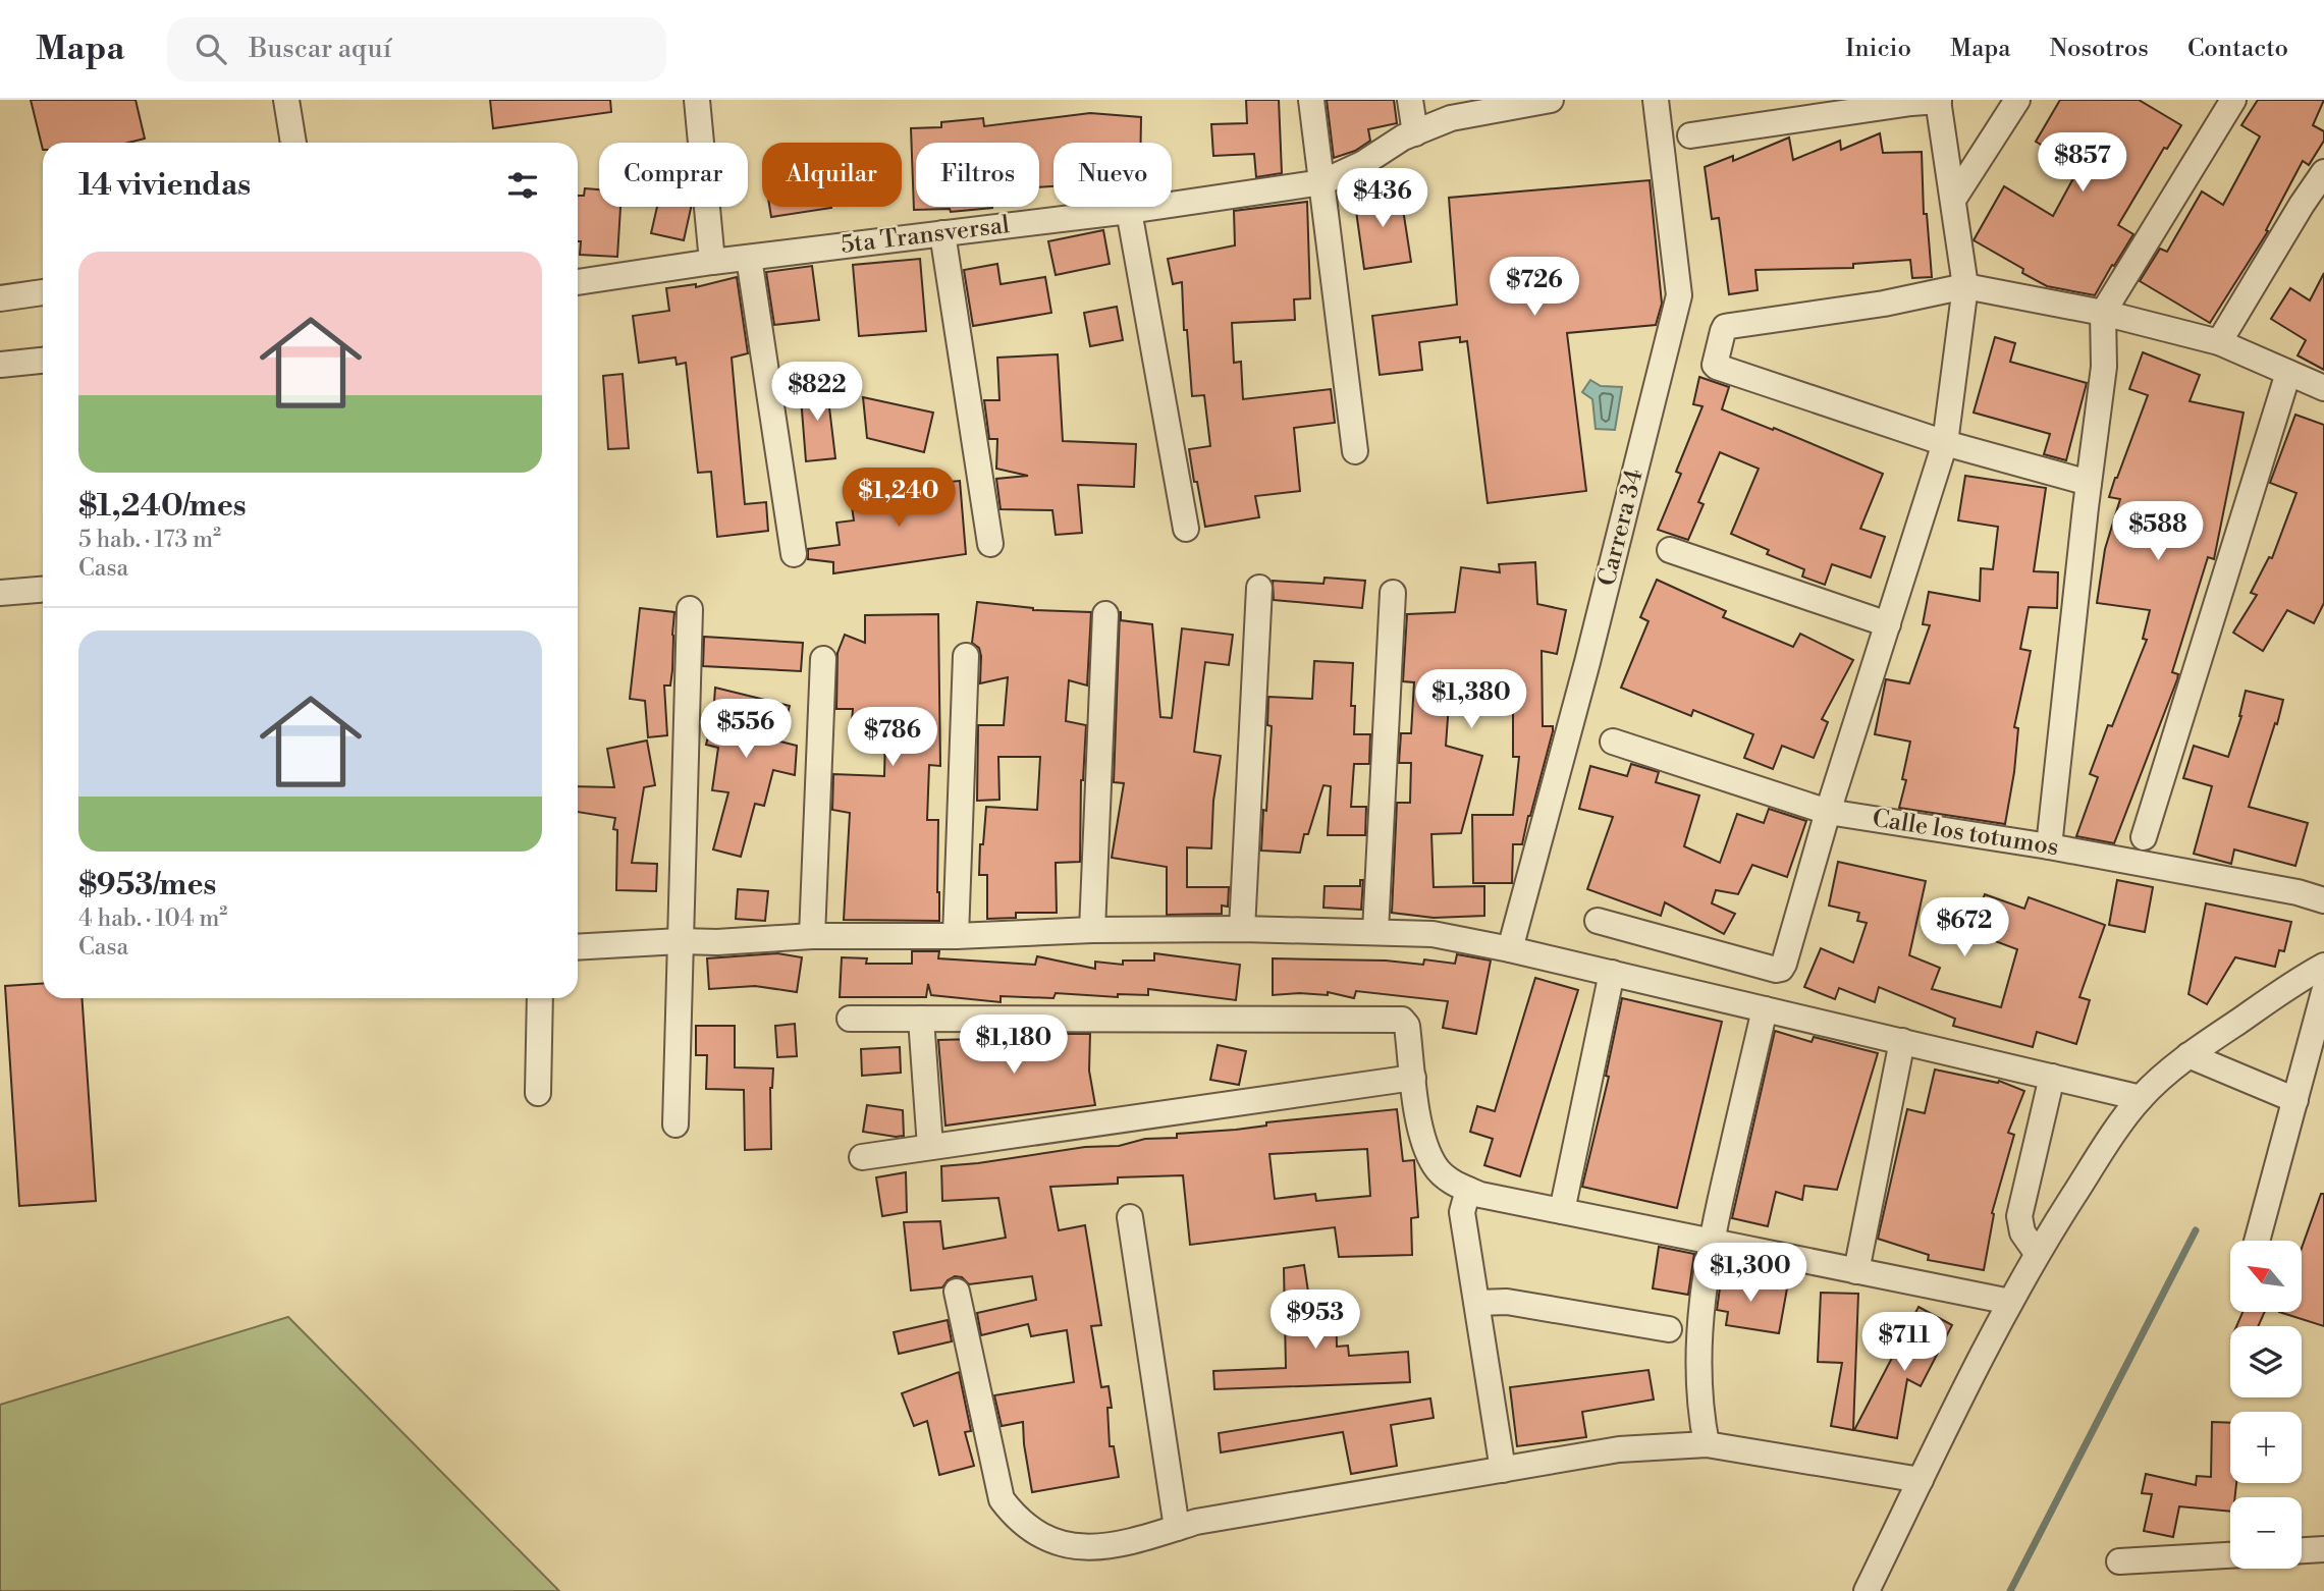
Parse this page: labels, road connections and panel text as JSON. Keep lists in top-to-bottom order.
{
  "streets": {
    "street": ["5ta Transversal", "Carrera 34", "Calle los totumos"]
  },
  "north": "top left",
  "page": {
    "header": "Mapa",
    "search": "Buscar aquí",
    "nav": [
      "Inicio",
      "Mapa",
      "Nosotros",
      "Contacto"
    ],
    "price": [
      "$857",
      "$436",
      "$726",
      "$822",
      "$1,240",
      "$588",
      "$1,380",
      "$556",
      "$786",
      "$672",
      "$1,180",
      "$1,300",
      "$953",
      "$711"
    ],
    "chip": [
      "Comprar",
      "Alquilar",
      "Filtros",
      "Nuevo"
    ],
    "heading": "14 viviendas",
    "list": [
      {
        "name": "$1,240/mes",
        "note": "5 hab. · 173 m² · Casa"
      },
      {
        "name": "$953/mes",
        "note": "4 hab. · 104 m² · Casa"
      }
    ],
    "map_buttons": ["+", "−"]
  }
}
